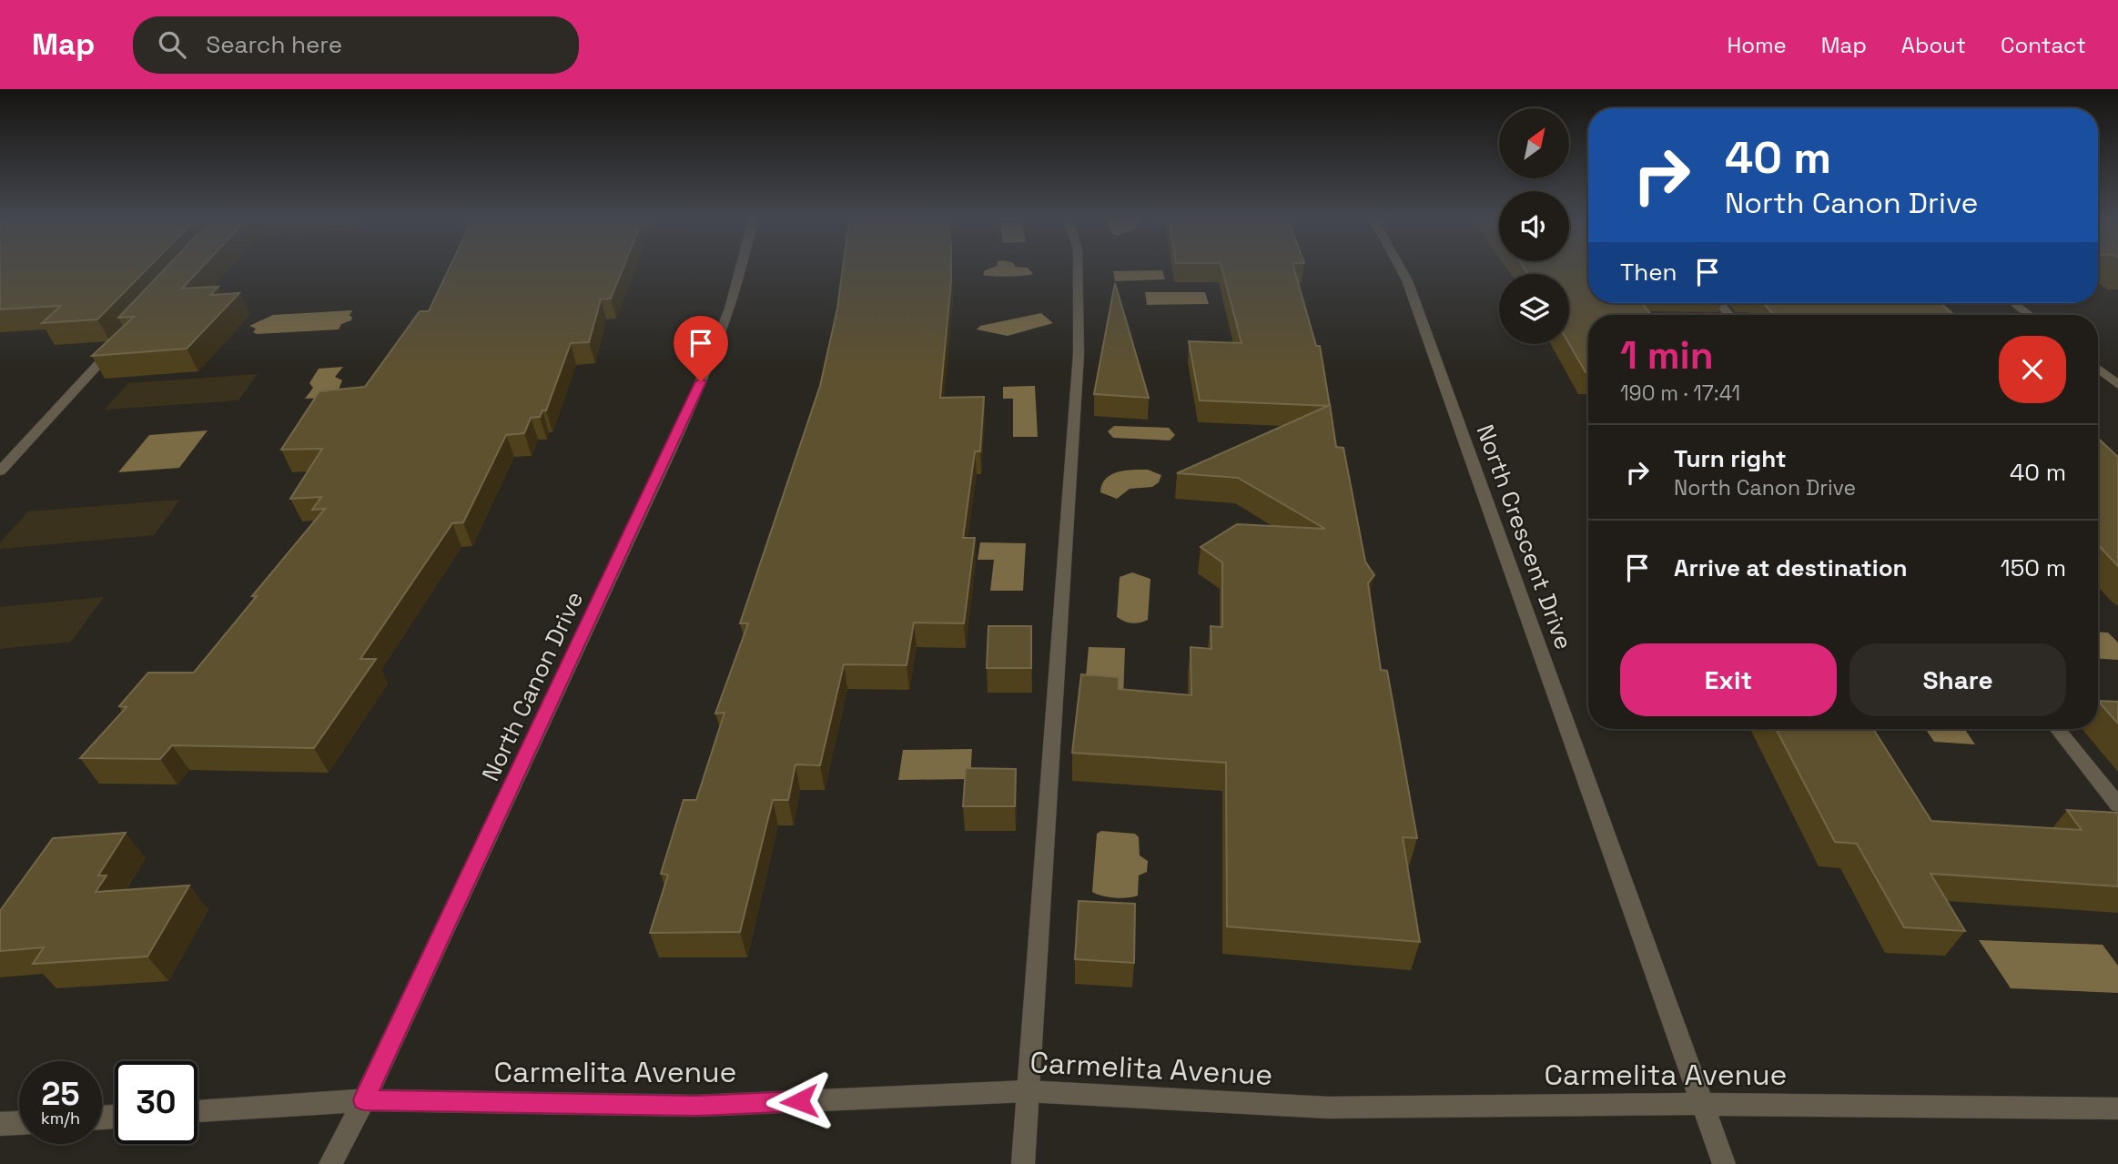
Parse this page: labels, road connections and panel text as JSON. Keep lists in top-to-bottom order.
{
  "streets": {
    "street": ["North Crescent Drive", "North Canon Drive", "Carmelita Avenue"]
  },
  "crossings": [
    ["North Crescent Drive", "Carmelita Avenue"],
    ["North Canon Drive", "Carmelita Avenue"]
  ],
  "north": "top right",
  "page": {
    "header": "Map",
    "search": "Search here",
    "nav": [
      "Home",
      "Map",
      "About",
      "Contact"
    ],
    "turn": ["40 m", "North Canon Drive"],
    "then": "Then",
    "heading": ["1 min", "190 m · 17:41"],
    "list": [
      {
        "name": "Turn right",
        "note": "North Canon Drive",
        "value": "40 m"
      },
      {
        "name": "Arrive at destination",
        "value": "150 m"
      }
    ],
    "buttons": ["Exit", "Share"],
    "speed": "25 km/h",
    "limit": "30"
  }
}
